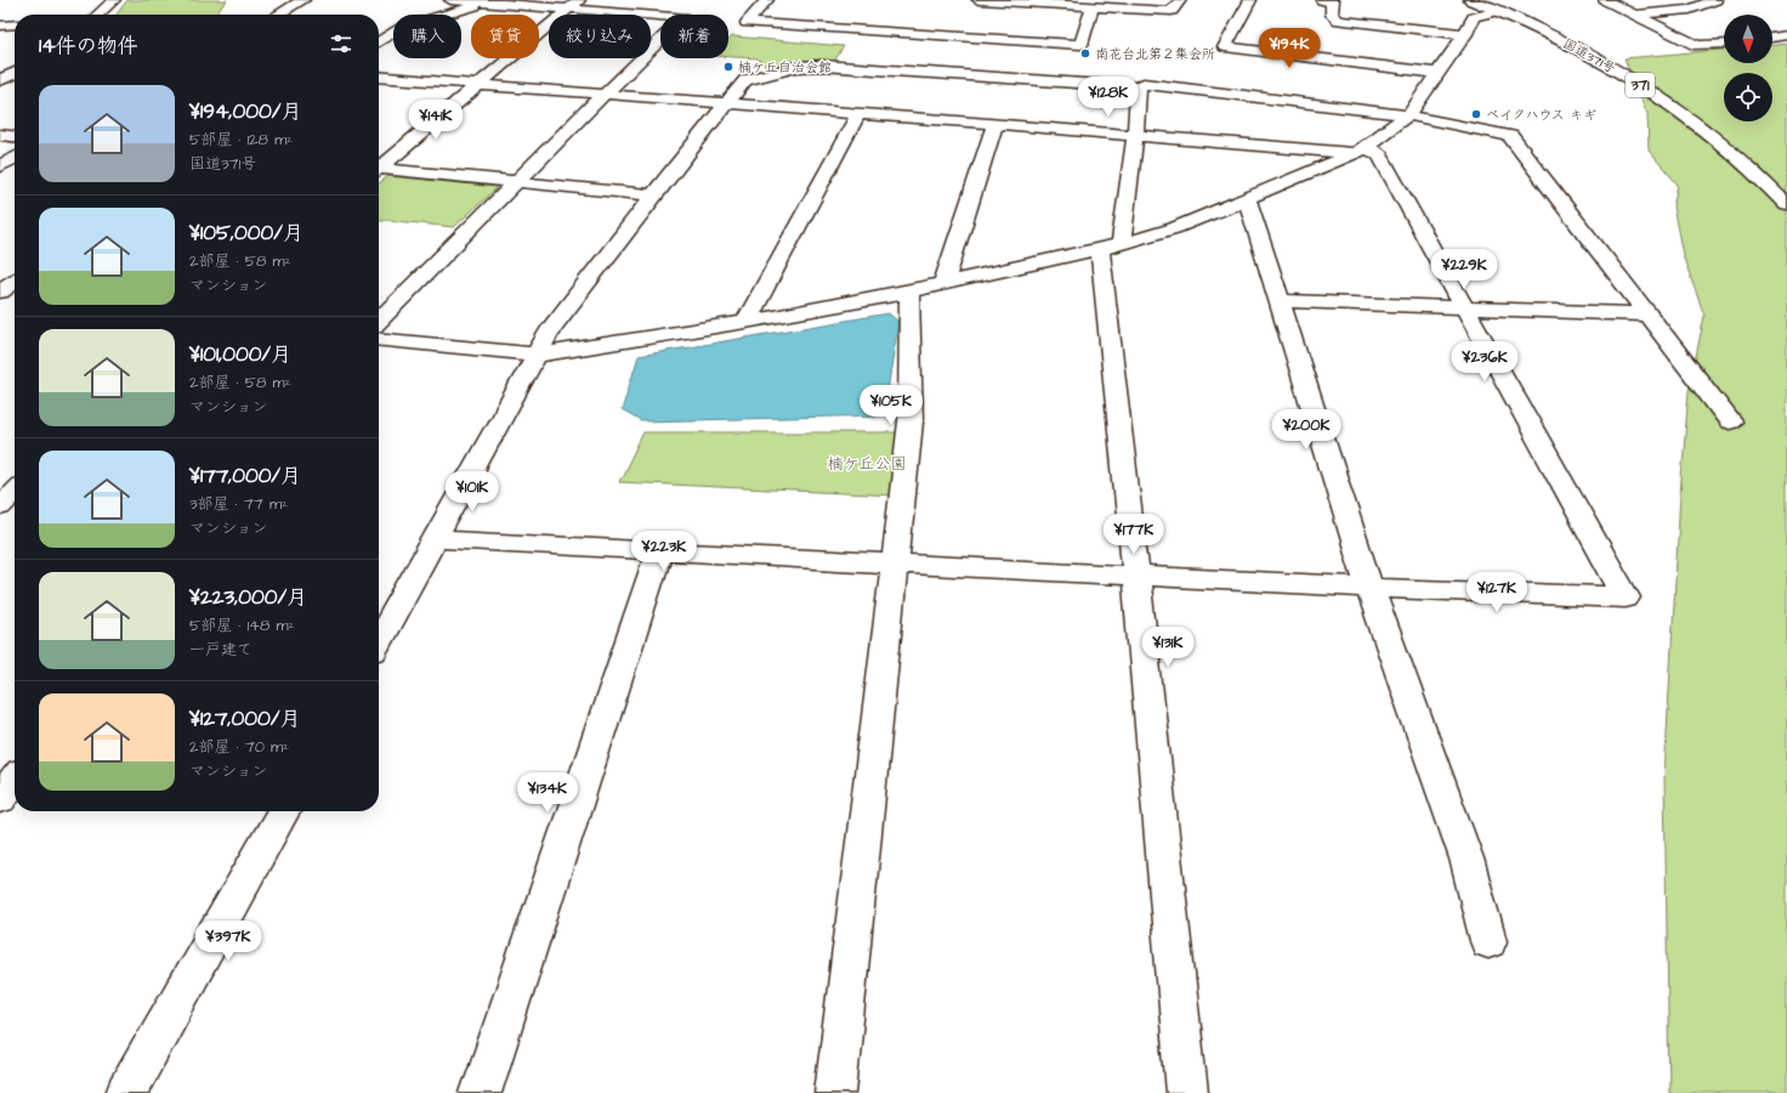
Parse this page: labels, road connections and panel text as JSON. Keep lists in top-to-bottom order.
{
  "streets": {
    "main road": ["国道371号", "371"]
  },
  "parks": ["楠ケ丘公園"],
  "places": ["南花台北第２集会所", "楠ケ丘自治会館", "ベイクハウス キギ"],
  "north": "bottom",
  "page": {
    "chip": [
      "購入",
      "賃貸",
      "絞り込み",
      "新着"
    ],
    "heading": "14件の物件",
    "price": [
      "¥194K",
      "¥128K",
      "¥141K",
      "¥229K",
      "¥236K",
      "¥105K",
      "¥200K",
      "¥101K",
      "¥177K",
      "¥223K",
      "¥127K",
      "¥131K",
      "¥134K",
      "¥397K"
    ],
    "list": [
      {
        "name": "¥194,000/月",
        "note": "5部屋 · 128 m² · 国道371号"
      },
      {
        "name": "¥105,000/月",
        "note": "2部屋 · 58 m² · マンション"
      },
      {
        "name": "¥101,000/月",
        "note": "2部屋 · 58 m² · マンション"
      },
      {
        "name": "¥177,000/月",
        "note": "3部屋 · 77 m² · マンション"
      },
      {
        "name": "¥223,000/月",
        "note": "5部屋 · 148 m² · 一戸建て"
      },
      {
        "name": "¥127,000/月",
        "note": "2部屋 · 70 m² · マンション"
      }
    ]
  }
}
